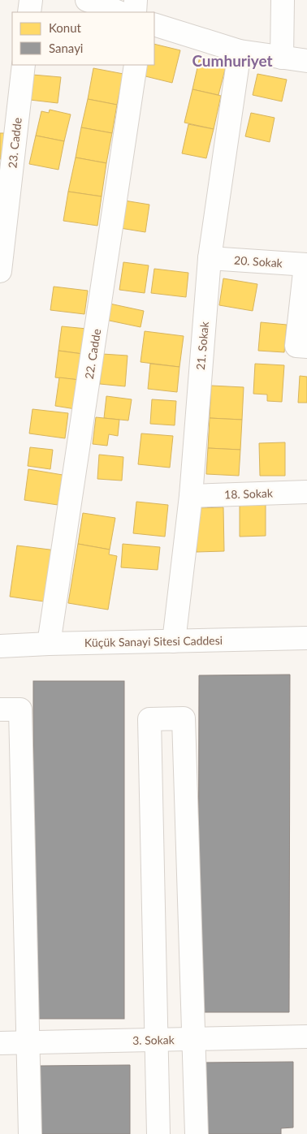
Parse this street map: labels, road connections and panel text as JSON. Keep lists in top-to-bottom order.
{
  "streets": {
    "street": [
      "23. Cadde",
      "20. Sokak",
      "21. Sokak",
      "22. Cadde",
      "18. Sokak",
      "Küçük Sanayi Sitesi Caddesi",
      "3. Sokak"
    ]
  },
  "crossings": [
    ["20. Sokak", "21. Sokak"],
    ["21. Sokak", "18. Sokak"],
    ["21. Sokak", "Küçük Sanayi Sitesi Caddesi"],
    ["22. Cadde", "Küçük Sanayi Sitesi Caddesi"]
  ],
  "districts": ["Cumhuriyet"],
  "legend": ["Konut", "Sanayi"]
}
